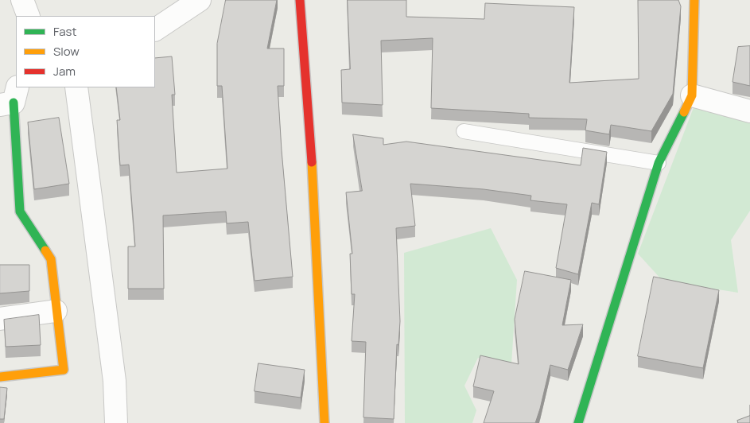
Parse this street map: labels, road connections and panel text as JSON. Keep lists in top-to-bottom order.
{
  "legend": ["Fast", "Slow", "Jam"]
}
